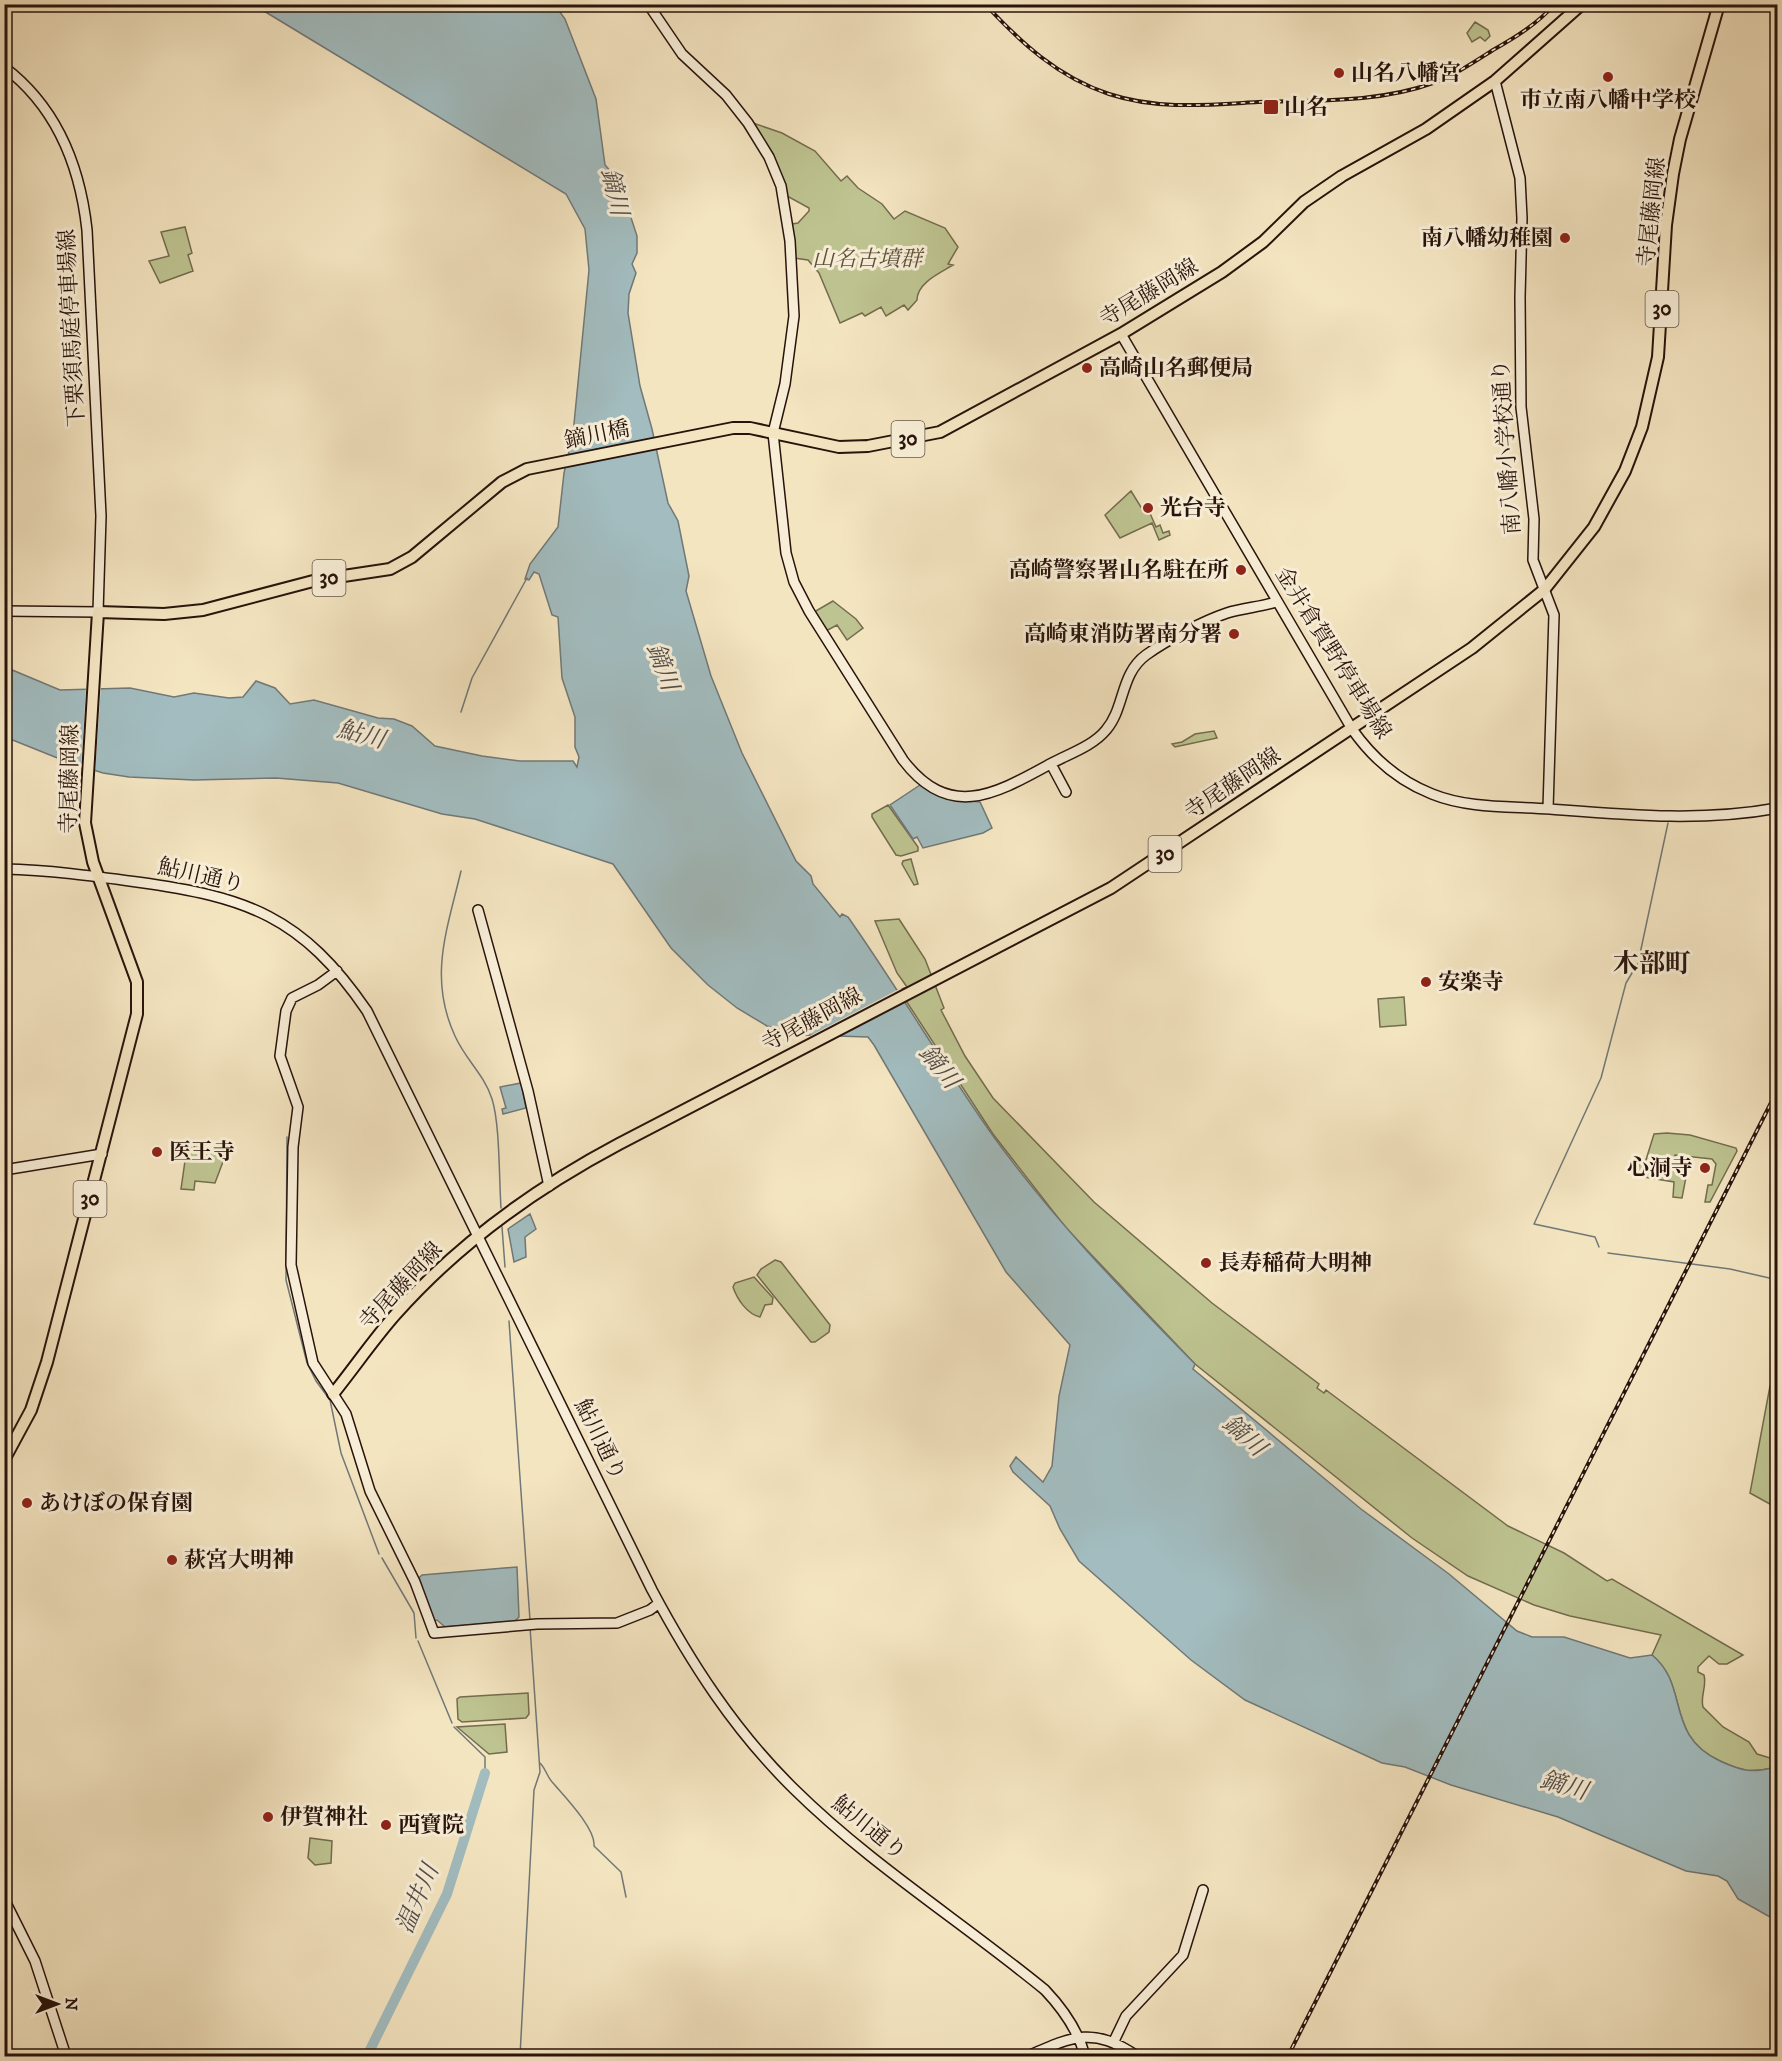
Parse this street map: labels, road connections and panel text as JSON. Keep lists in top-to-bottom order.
{
  "streets": {
    "main road": ["寺尾藤岡線", "30", "鏑川橋"],
    "street": [
      "下栗須馬庭停車場線",
      "南八幡小学校通り",
      "金井倉賀野停車場線",
      "鮎川通り"
    ]
  },
  "crossings": [
    ["寺尾藤岡線", "下栗須馬庭停車場線"],
    ["寺尾藤岡線", "鏑川橋"],
    ["寺尾藤岡線", "南八幡小学校通り"],
    ["寺尾藤岡線", "金井倉賀野停車場線"],
    ["寺尾藤岡線", "鮎川通り"],
    ["下栗須馬庭停車場線", "鏑川橋"],
    ["南八幡小学校通り", "金井倉賀野停車場線"]
  ],
  "districts": ["木部町"],
  "water": ["鏑川", "鮎川", "温井川"],
  "parks": ["山名古墳群"],
  "places": {
    "other": [
      "山名八幡宮",
      "市立南八幡中学校",
      "南八幡幼稚園",
      "高崎山名郵便局",
      "光台寺",
      "高崎警察署山名駐在所",
      "高崎東消防署南分署",
      "安楽寺",
      "医王寺",
      "心洞寺",
      "長寿稲荷大明神",
      "あけぼの保育園",
      "萩宮大明神",
      "伊賀神社",
      "西寶院"
    ],
    "transit": ["山名"]
  },
  "north": "right"
}
